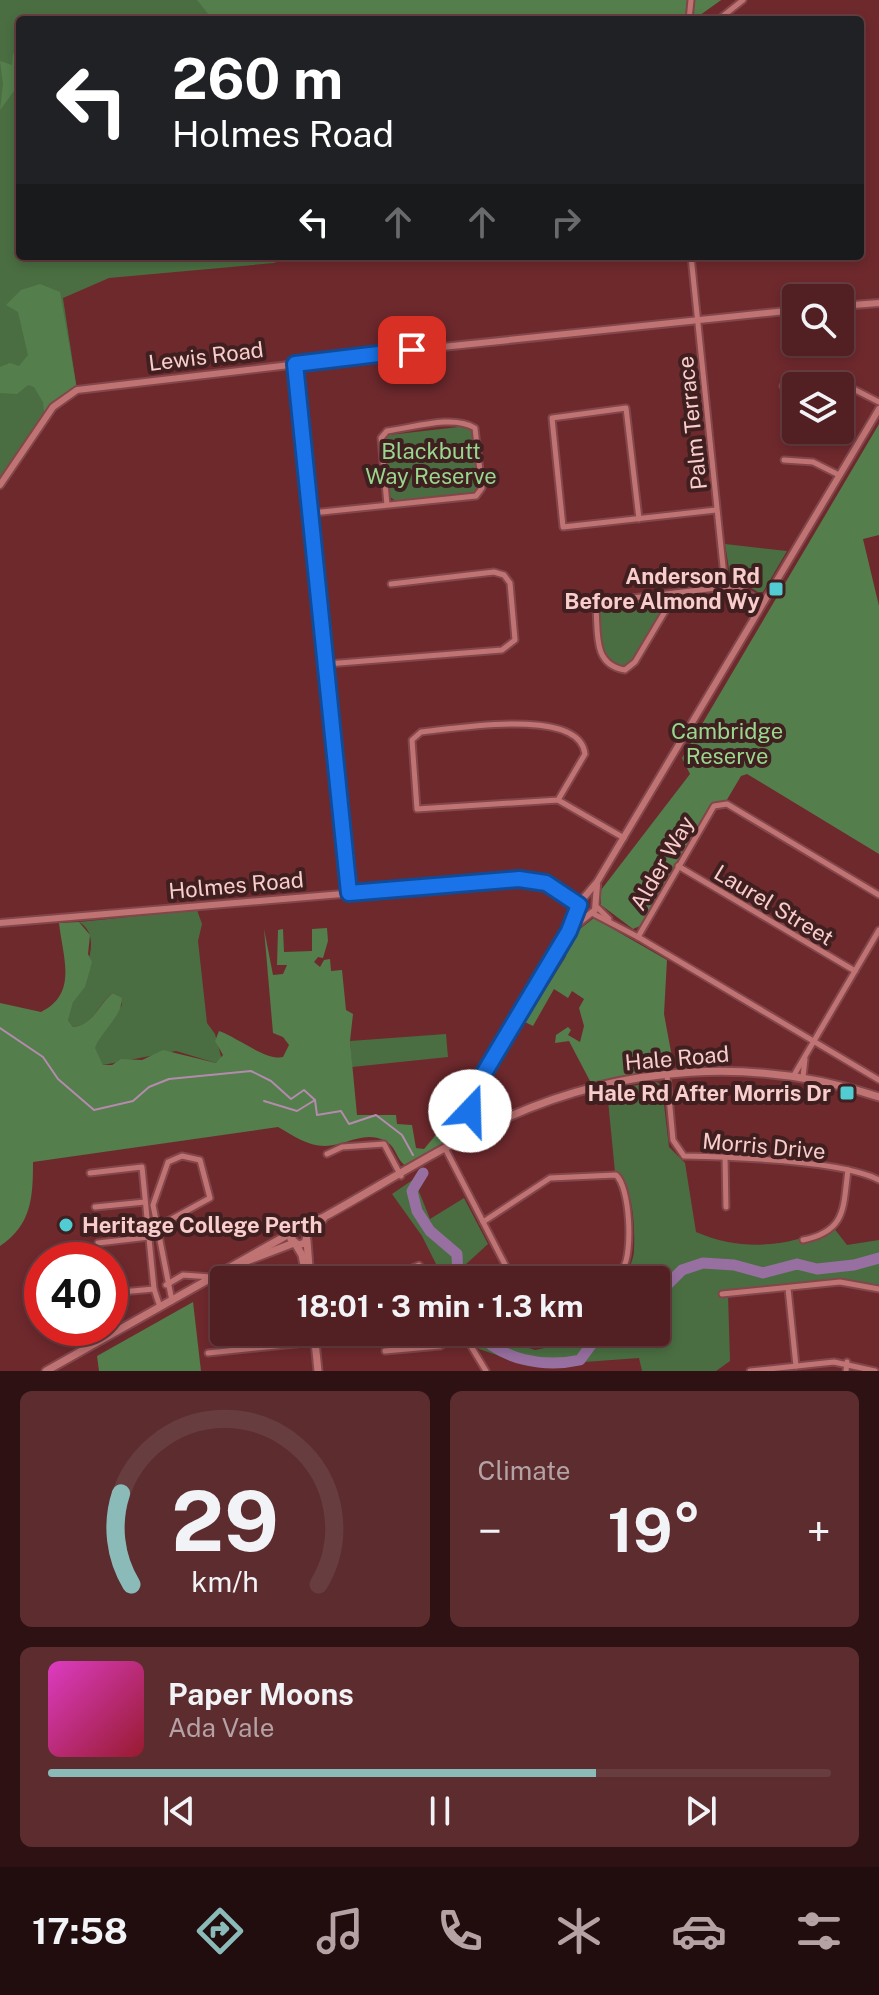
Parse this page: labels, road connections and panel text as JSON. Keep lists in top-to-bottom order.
{
  "streets": {
    "main road": ["Hale Road"],
    "street": [
      "Lewis Road",
      "Palm Terrace",
      "Alder Way",
      "Holmes Road",
      "Laurel Street",
      "Morris Drive"
    ]
  },
  "crossings": [
    ["Lewis Road", "Palm Terrace"],
    ["Alder Way", "Laurel Street"],
    ["Hale Road", "Morris Drive"]
  ],
  "parks": ["Blackbutt Way Reserve", "Cambridge Reserve"],
  "places": {
    "transit": ["Anderson Rd Before Almond Wy", "Hale Rd After Morris Dr"],
    "other": ["Heritage College Perth"]
  },
  "page": {
    "turn": ["260 m", "Holmes Road"],
    "limit": "40",
    "trip": "18:01 · 3 min · 1.3 km",
    "tile": "Climate",
    "heat": ["−", "19°", "+"],
    "song": ["Paper Moons", "Ada Vale"],
    "tabs": "17:58",
    "gauge": ["29", "km/h"]
  }
}
